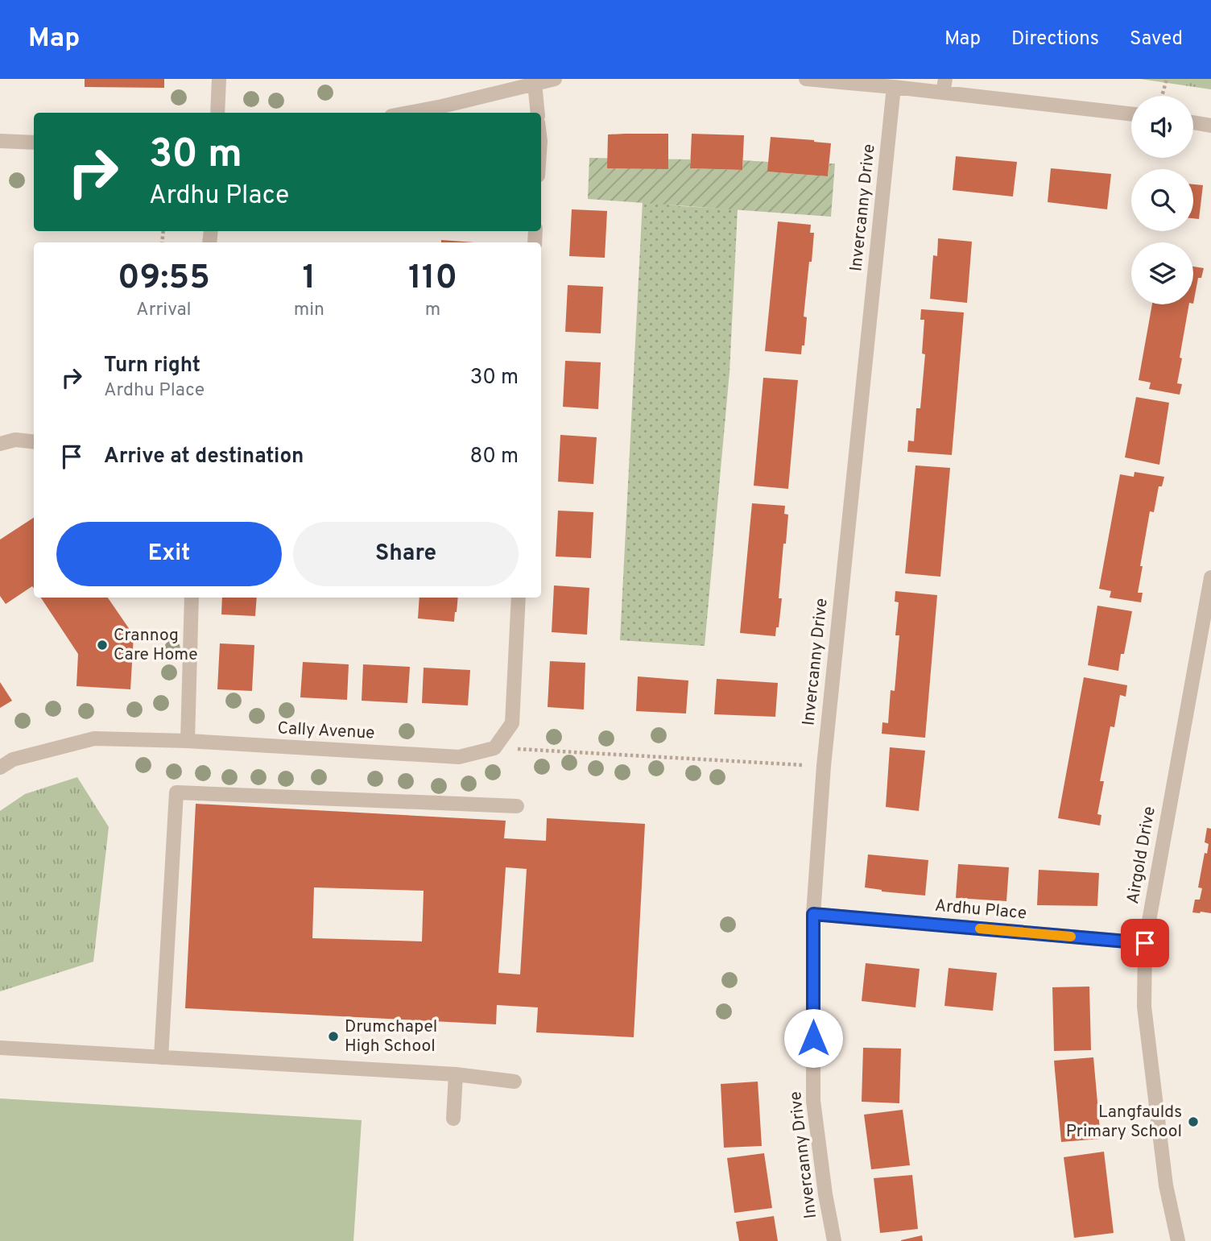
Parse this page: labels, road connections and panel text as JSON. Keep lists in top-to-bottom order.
{
  "streets": {
    "street": [
      "Invercanny Drive",
      "Cally Avenue",
      "Airgold Drive",
      "Ardhu Place"
    ]
  },
  "crossings": [
    ["Invercanny Drive", "Ardhu Place"],
    ["Airgold Drive", "Ardhu Place"]
  ],
  "places": ["Crannog Care Home", "Drumchapel High School", "Langfaulds Primary School"],
  "page": {
    "header": "Map",
    "nav": ["Map", "Directions", "Saved"],
    "turn": ["30 m", "Ardhu Place"],
    "eta": [
      "09:55",
      "Arrival",
      "1",
      "min",
      "110",
      "m"
    ],
    "list": [
      {
        "name": "Turn right",
        "note": "Ardhu Place",
        "value": "30 m"
      },
      {
        "name": "Arrive at destination",
        "value": "80 m"
      }
    ],
    "buttons": ["Exit", "Share"]
  }
}
